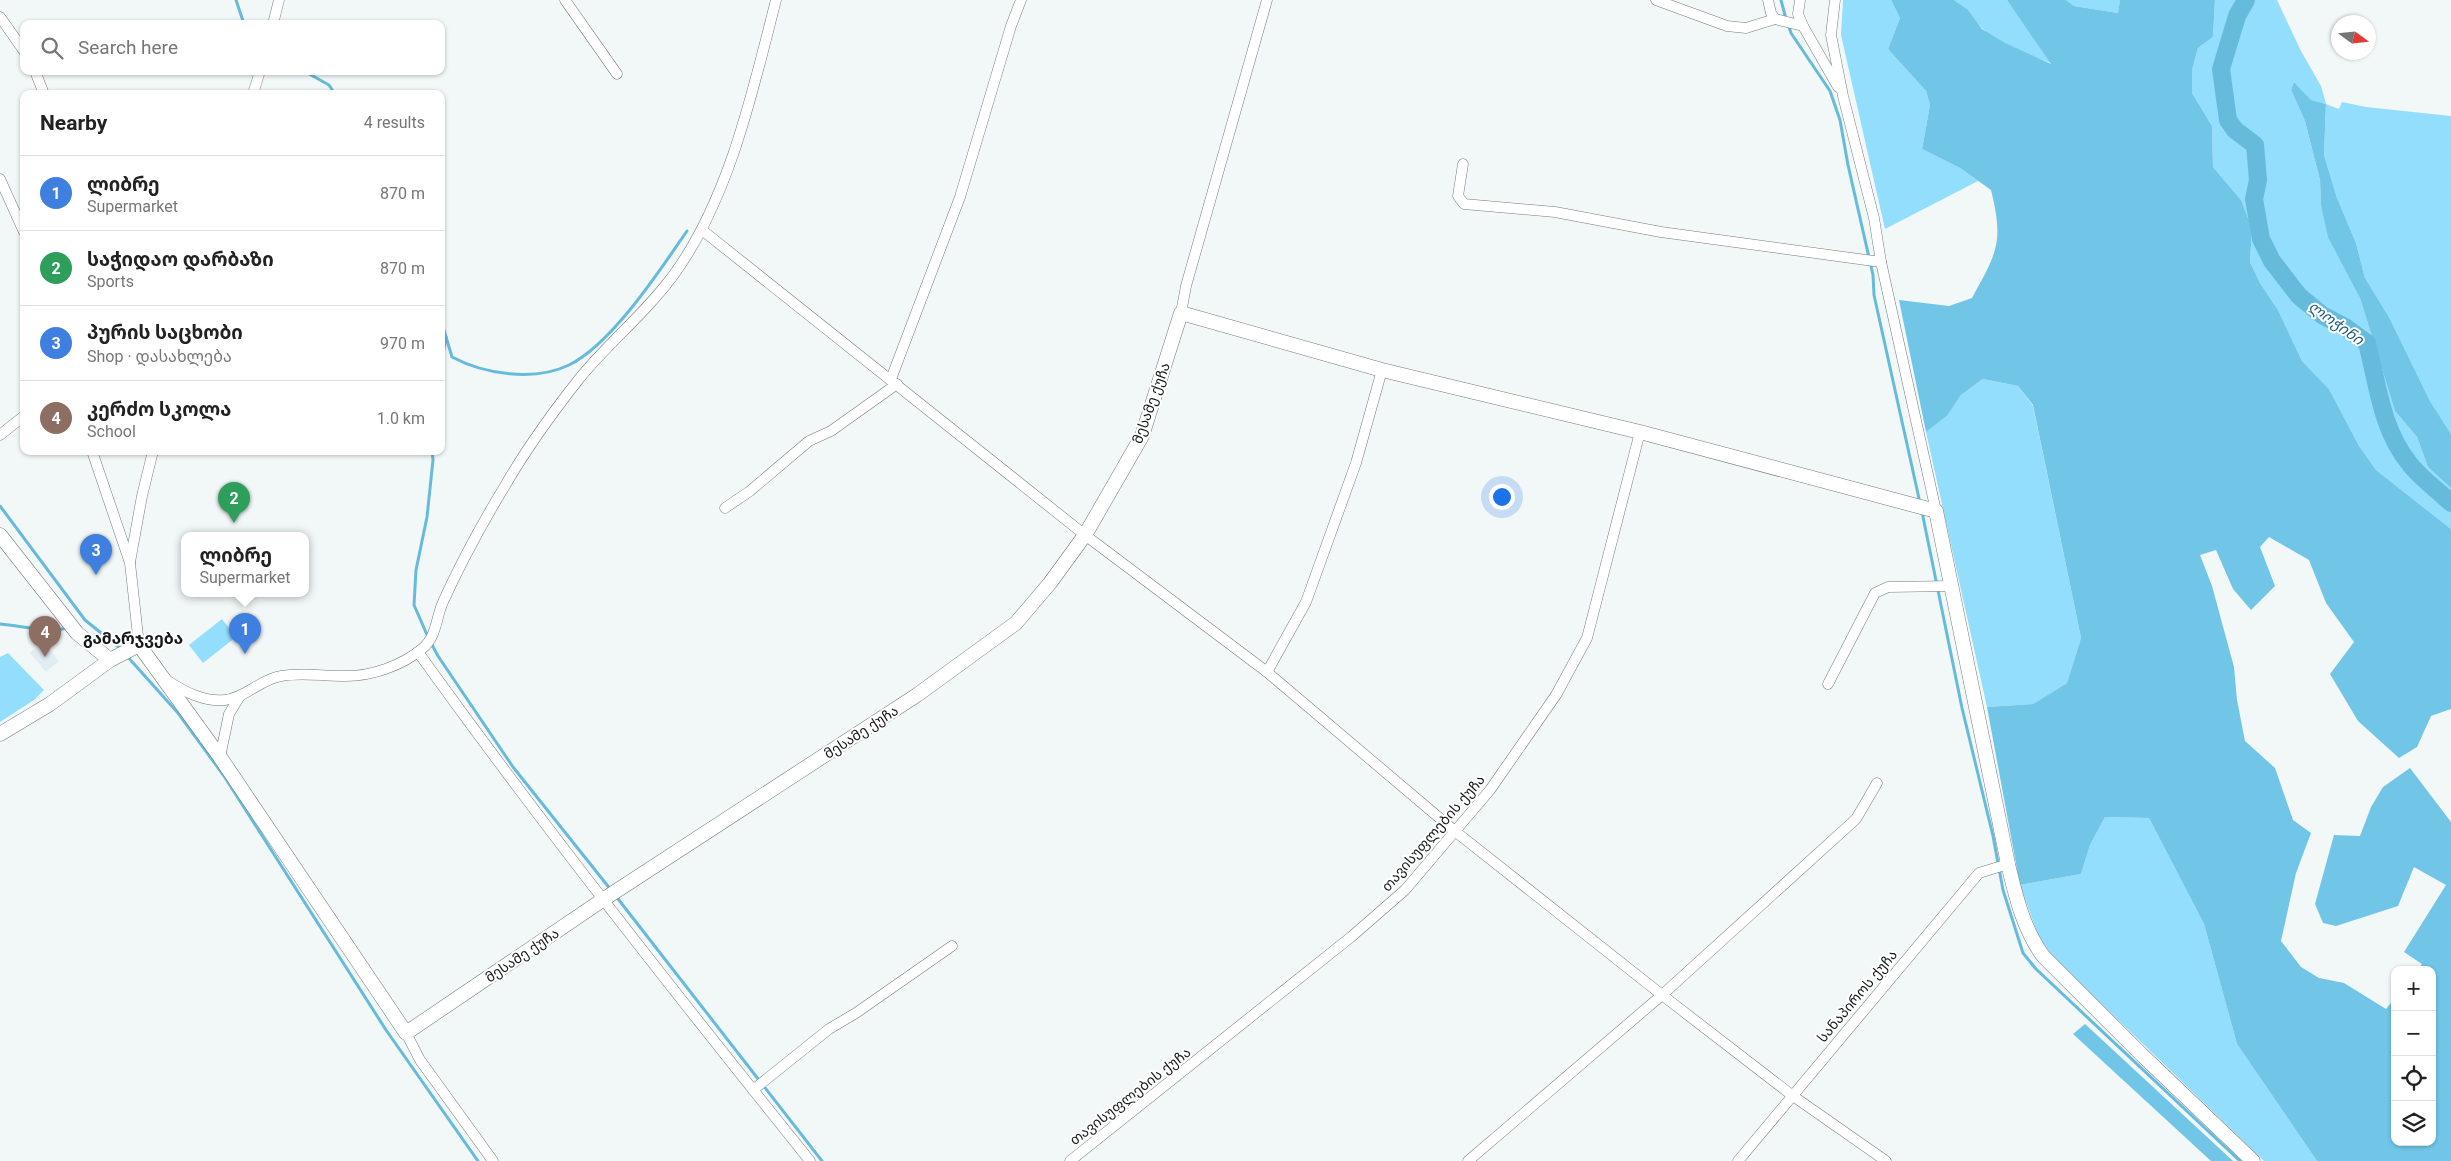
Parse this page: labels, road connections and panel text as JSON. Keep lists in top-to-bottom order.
{
  "streets": {
    "street": ["მესამე ქუჩა", "თავისუფლების ქუჩა", "სანაპიროს ქუჩა"]
  },
  "districts": ["გამარჯვება"],
  "water": ["ლოჭინი"],
  "north": "right",
  "page": {
    "search": "Search here",
    "heading": ["Nearby", "4 results"],
    "list": [
      {
        "mark": "1",
        "name": "ლიბრე",
        "note": "Supermarket",
        "value": "870 m"
      },
      {
        "mark": "2",
        "name": "საჭიდაო დარბაზი",
        "note": "Sports",
        "value": "870 m"
      },
      {
        "mark": "3",
        "name": "პურის საცხობი",
        "note": "Shop · დასახლება",
        "value": "970 m"
      },
      {
        "mark": "4",
        "name": "კერძო სკოლა",
        "note": "School",
        "value": "1.0 km"
      }
    ],
    "pins": [
      "2",
      "3",
      "1",
      "4"
    ],
    "popup": ["ლიბრე", "Supermarket"],
    "map_buttons": ["+", "−"]
  }
}
